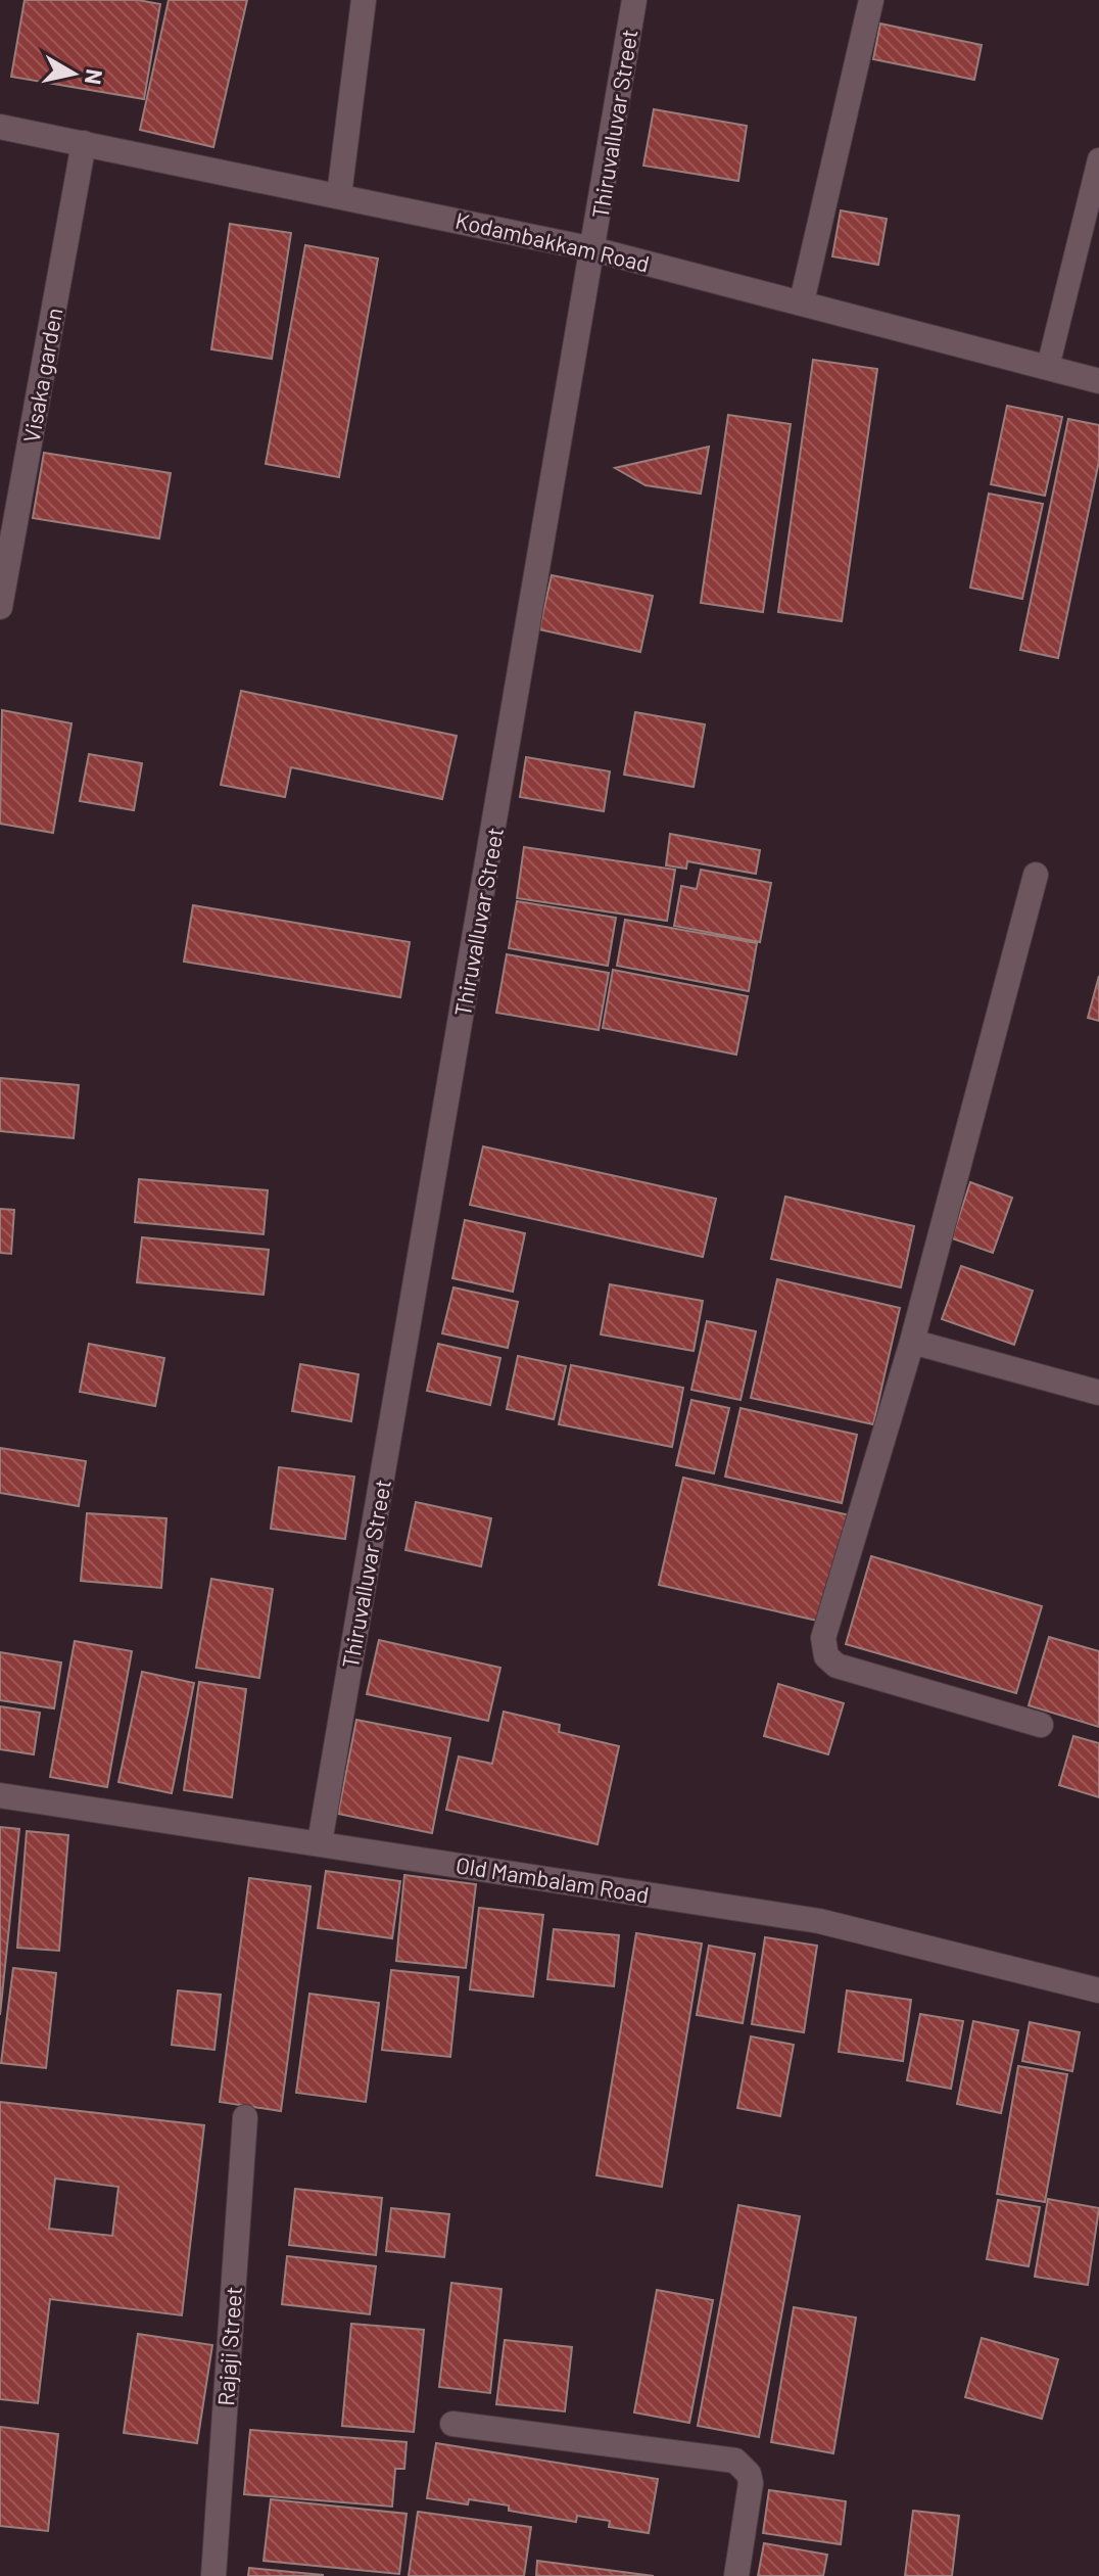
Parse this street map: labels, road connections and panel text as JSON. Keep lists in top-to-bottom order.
{
  "streets": {
    "street": [
      "Thiruvalluvar Street",
      "Kodambakkam Road",
      "Visaka garden",
      "Old Mambalam Road",
      "Rajaji Street"
    ]
  },
  "crossings": [
    ["Thiruvalluvar Street", "Kodambakkam Road"],
    ["Thiruvalluvar Street", "Old Mambalam Road"],
    ["Kodambakkam Road", "Visaka garden"]
  ],
  "north": "right"
}
